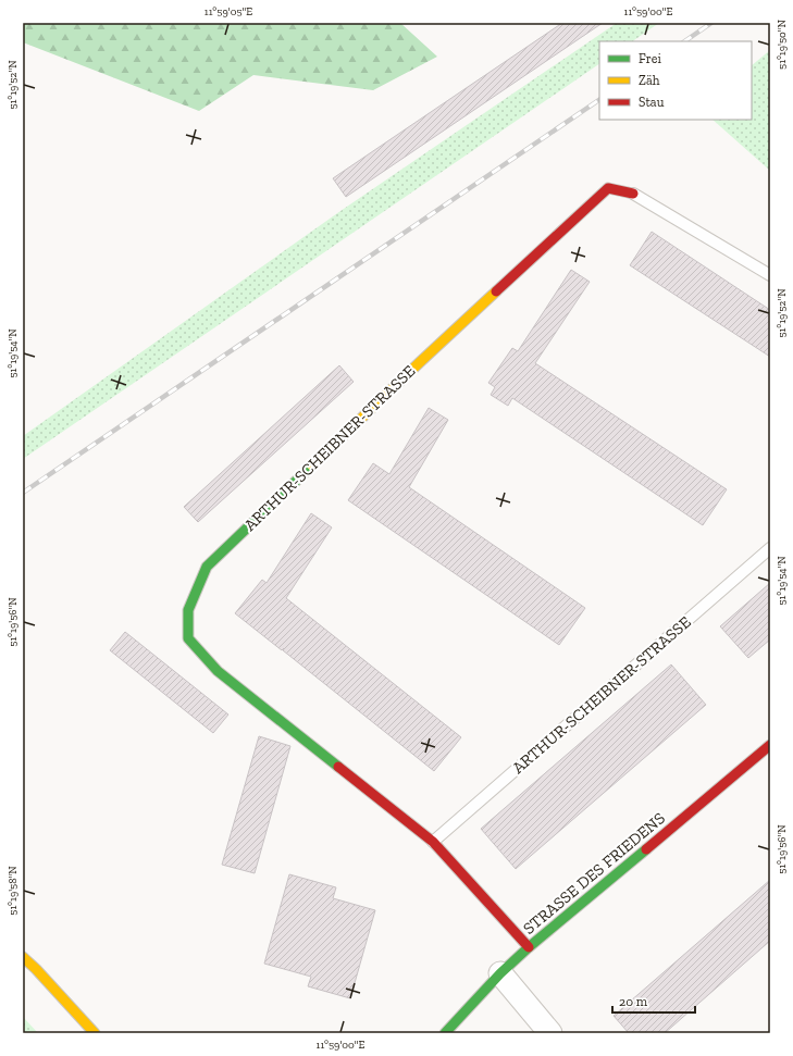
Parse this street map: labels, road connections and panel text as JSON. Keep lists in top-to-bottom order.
{
  "streets": {
    "street": ["ARTHUR-SCHEIBNER-STRASSE", "STRASSE DES FRIEDENS"]
  },
  "crossings": [
    ["ARTHUR-SCHEIBNER-STRASSE", "STRASSE DES FRIEDENS"]
  ],
  "legend": ["Frei", "Zäh", "Stau"],
  "scale_bar": "20 m",
  "coordinates": [
    "11°59'05\"E",
    "11°59'00\"E",
    "51°19'50\"N",
    "51°19'52\"N",
    "51°19'54\"N",
    "51°19'56\"N",
    "51°19'58\"N"
  ]
}
